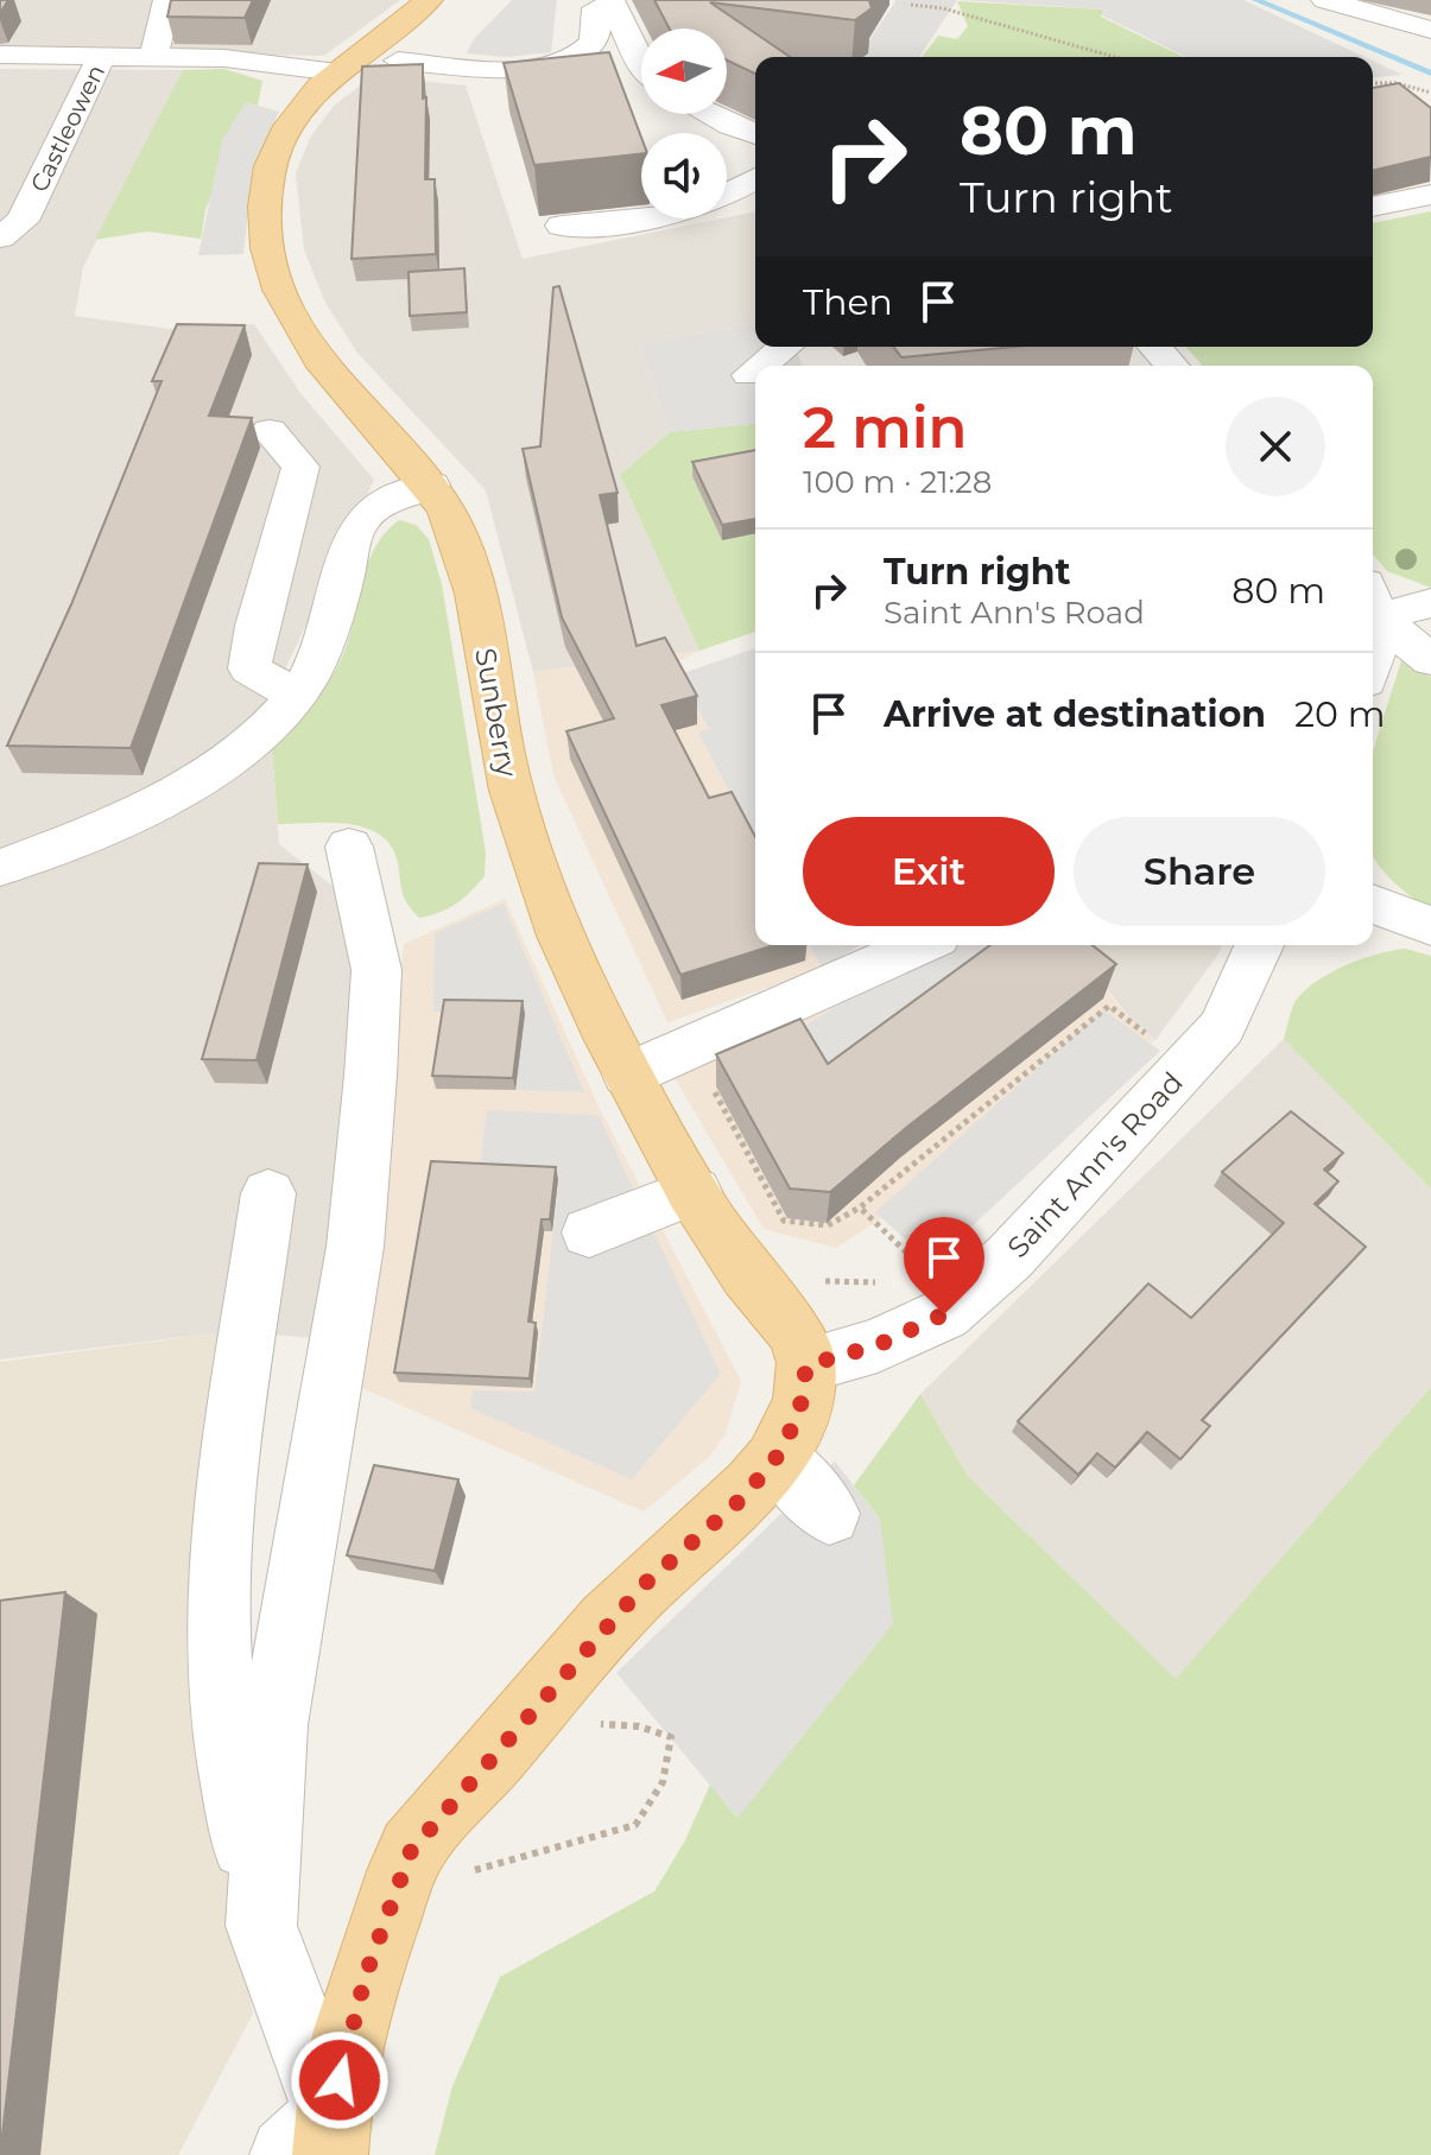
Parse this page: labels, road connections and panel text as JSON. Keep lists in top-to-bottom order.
{
  "streets": {
    "main road": ["Sunberry"],
    "street": ["Castleowen", "Saint Ann's Road"]
  },
  "crossings": [
    ["Castleowen", "Sunberry"],
    ["Sunberry", "Saint Ann's Road"]
  ],
  "north": "left",
  "page": {
    "turn": ["80 m", "Turn right"],
    "then": "Then",
    "heading": ["2 min", "100 m · 21:28"],
    "list": [
      {
        "name": "Turn right",
        "note": "Saint Ann's Road",
        "value": "80 m"
      },
      {
        "name": "Arrive at destination",
        "value": "20 m"
      }
    ],
    "buttons": ["Exit", "Share"]
  }
}
